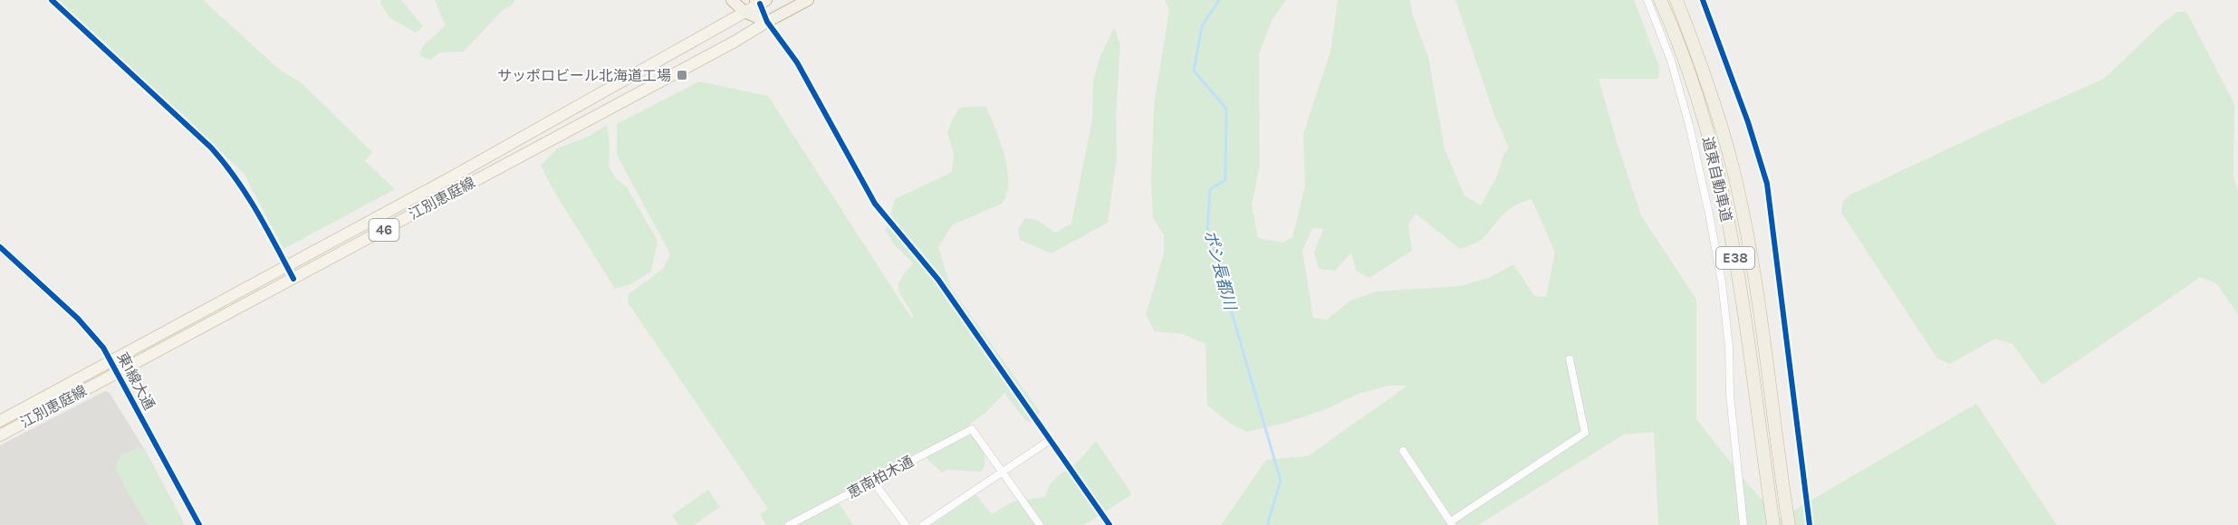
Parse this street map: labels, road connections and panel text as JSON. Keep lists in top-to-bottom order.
{
  "streets": {
    "highway": ["道東自動車道", "E38"],
    "main road": ["江別恵庭線", "46"],
    "street": ["東1線大通", "恵南柏木通"]
  },
  "crossings": [
    ["江別恵庭線", "東1線大通"]
  ],
  "water": ["ポシ長都川"],
  "places": {
    "transit": ["サッポロビール北海道工場"]
  }
}
